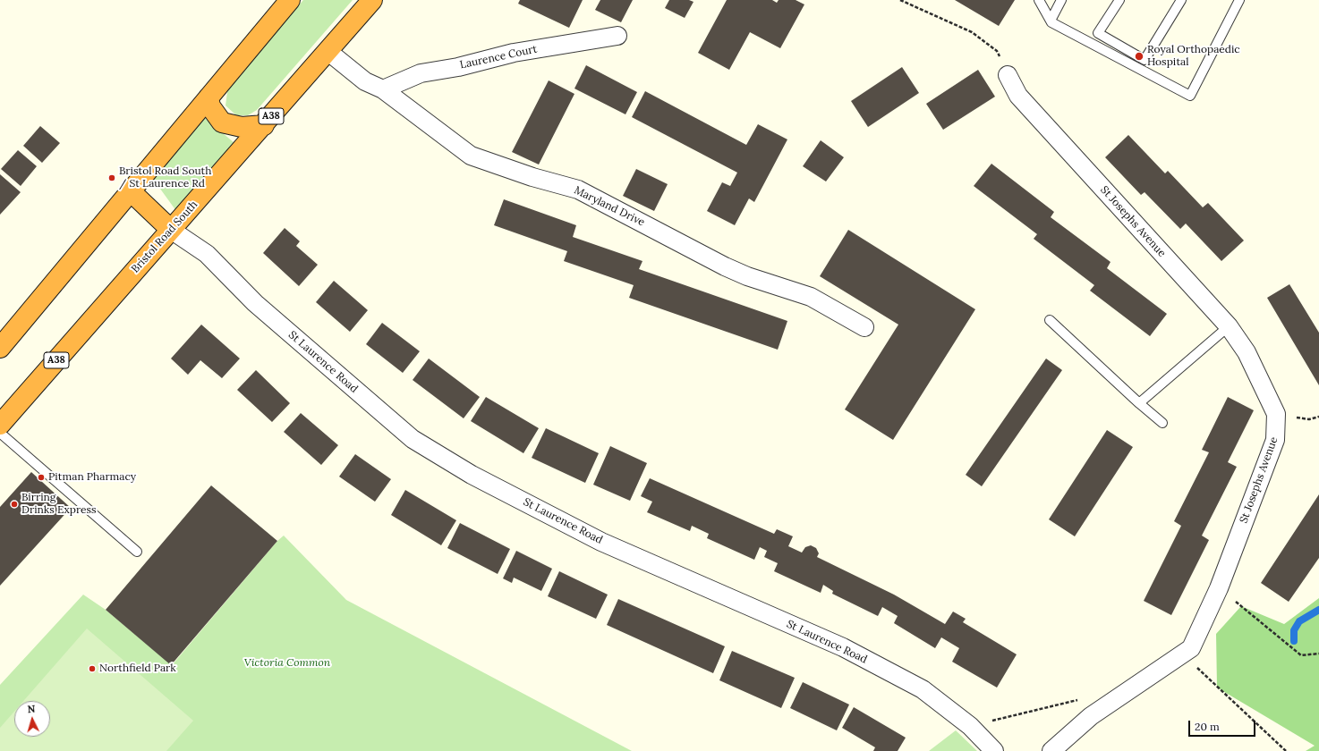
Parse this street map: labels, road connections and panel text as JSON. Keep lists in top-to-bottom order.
{
  "streets": {
    "highway": ["A38", "Bristol Road South"],
    "street": [
      "Laurence Court",
      "Maryland Drive",
      "St Josephs Avenue",
      "St Laurence Road"
    ]
  },
  "crossings": [
    ["Laurence Court", "Maryland Drive"],
    ["Maryland Drive", "Bristol Road South"],
    ["Bristol Road South", "St Laurence Road"]
  ],
  "parks": ["Victoria Common"],
  "places": [
    "Royal Orthopaedic Hospital",
    "Bristol Road South / St Laurence Rd",
    "Pitman Pharmacy",
    "Birring Drinks Express",
    "Northfield Park"
  ],
  "scale_bar": "20 m",
  "north": "top"
}
